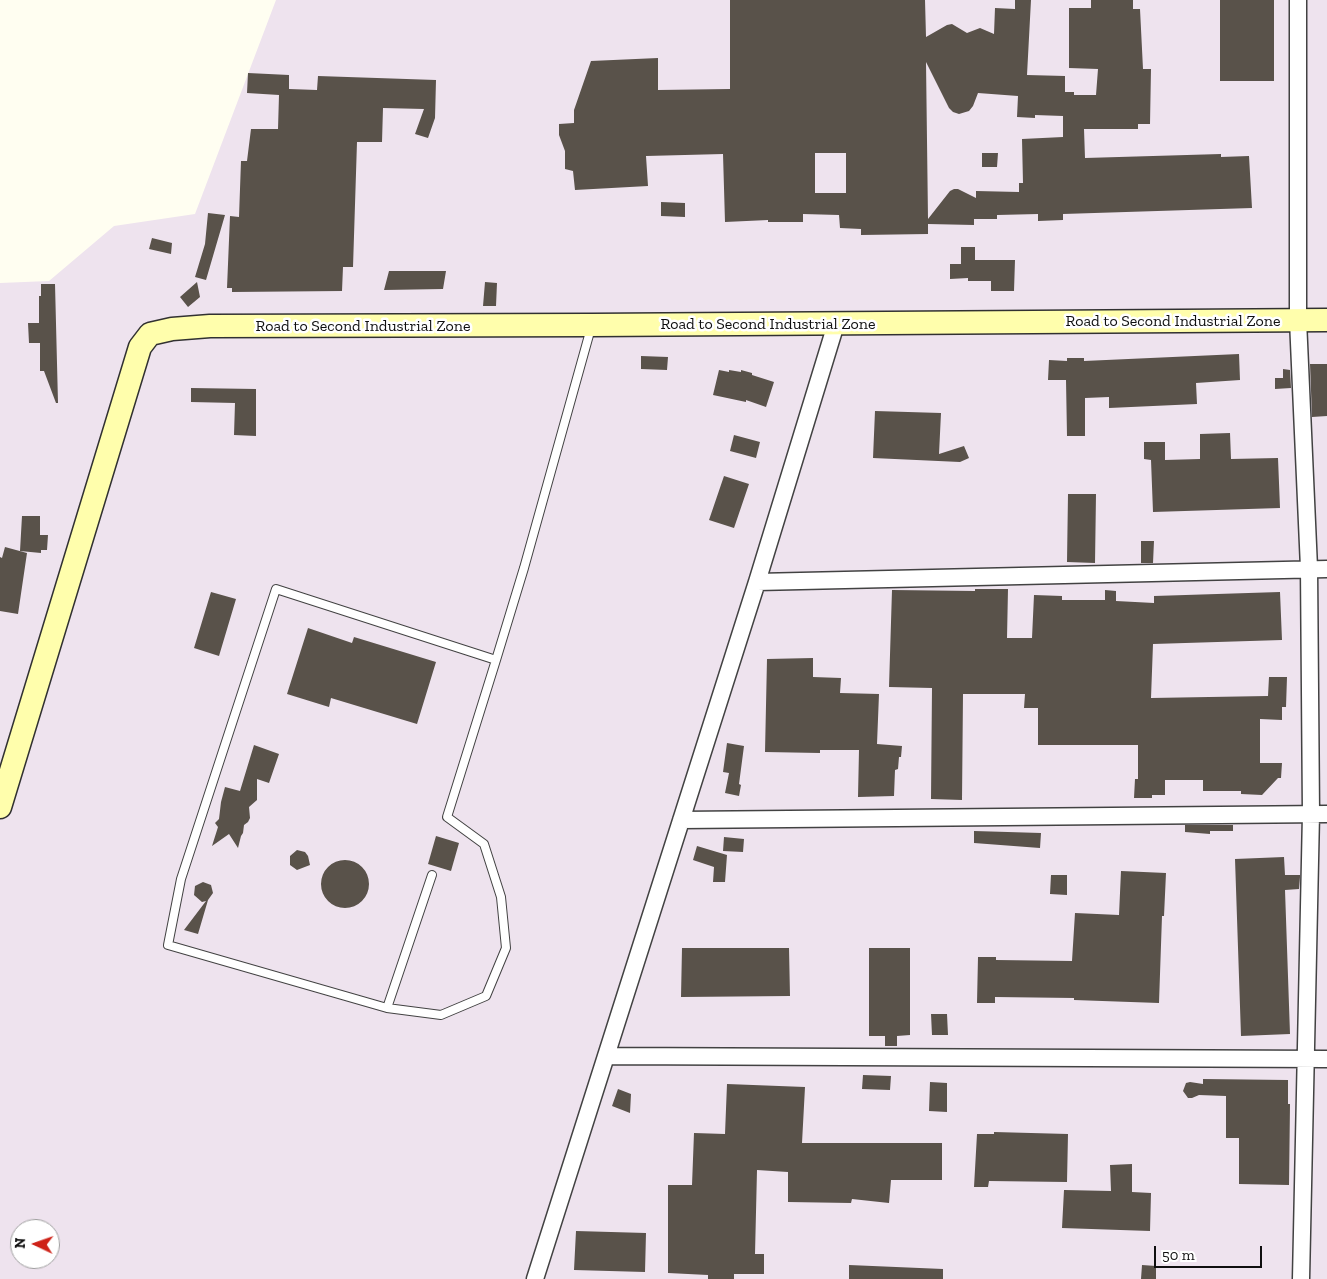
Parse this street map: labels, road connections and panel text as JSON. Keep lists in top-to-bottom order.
{
  "streets": {
    "street": ["Road to Second Industrial Zone"]
  },
  "scale_bar": "50 m",
  "north": "left"
}
